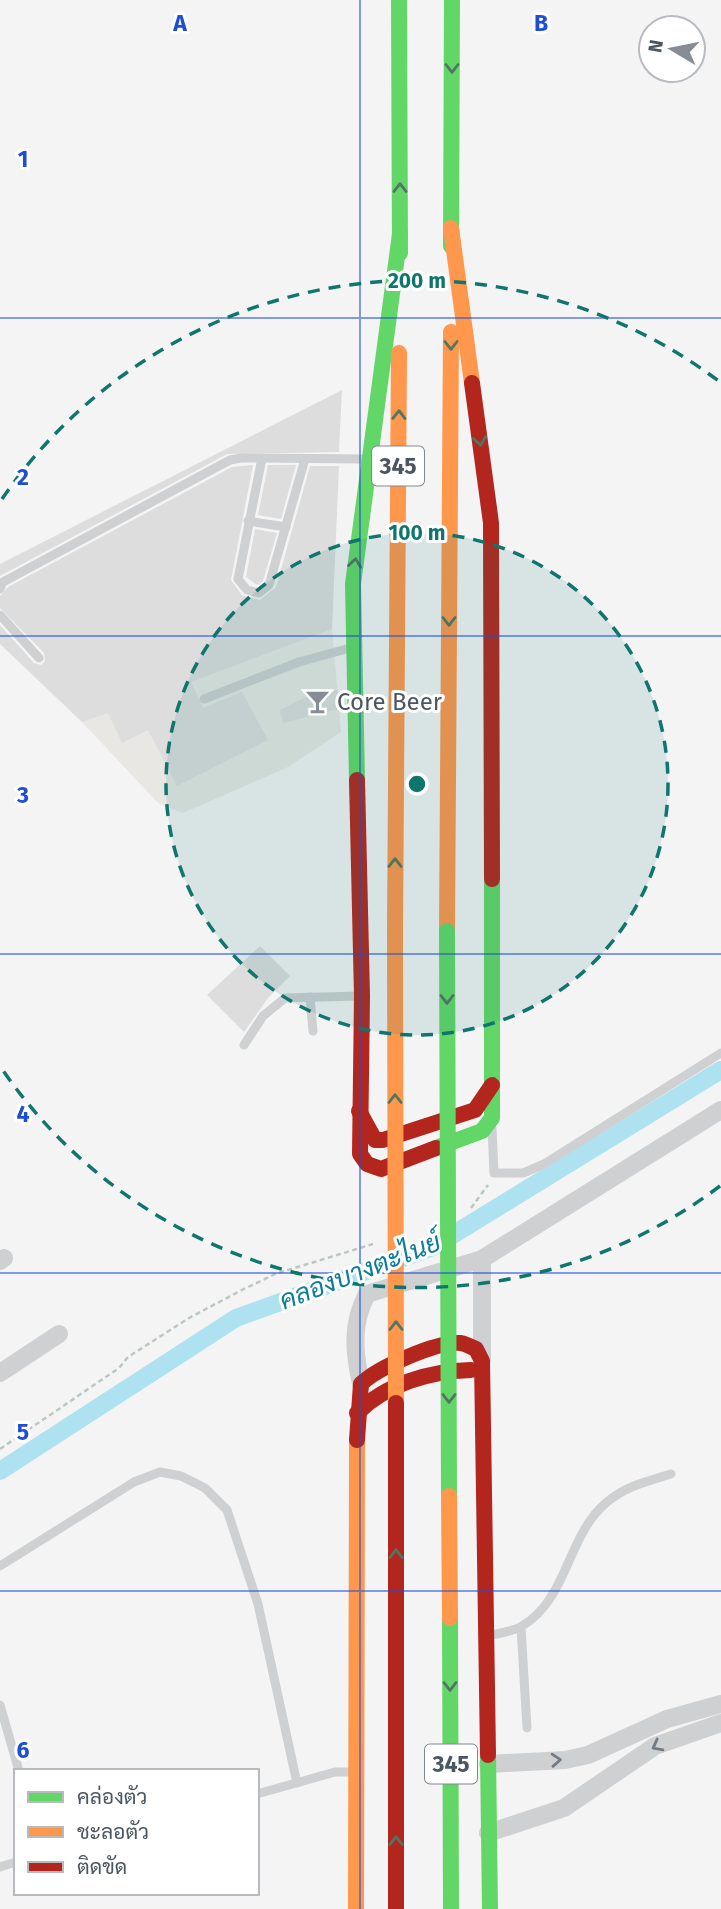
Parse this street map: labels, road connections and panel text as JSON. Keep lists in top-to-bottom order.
{
  "streets": {
    "main road": ["345"]
  },
  "water": ["คลองบางตะไนย์"],
  "places": {
    "bar": ["Core Beer"]
  },
  "legend": ["คล่องตัว", "ชะลอตัว", "ติดขัด"],
  "north": "left",
  "grid": {
    "columns": ["A", "B"],
    "rows": [
      "1",
      "2",
      "3",
      "4",
      "5",
      "6"
    ]
  },
  "rings": ["200 m", "100 m"]
}
